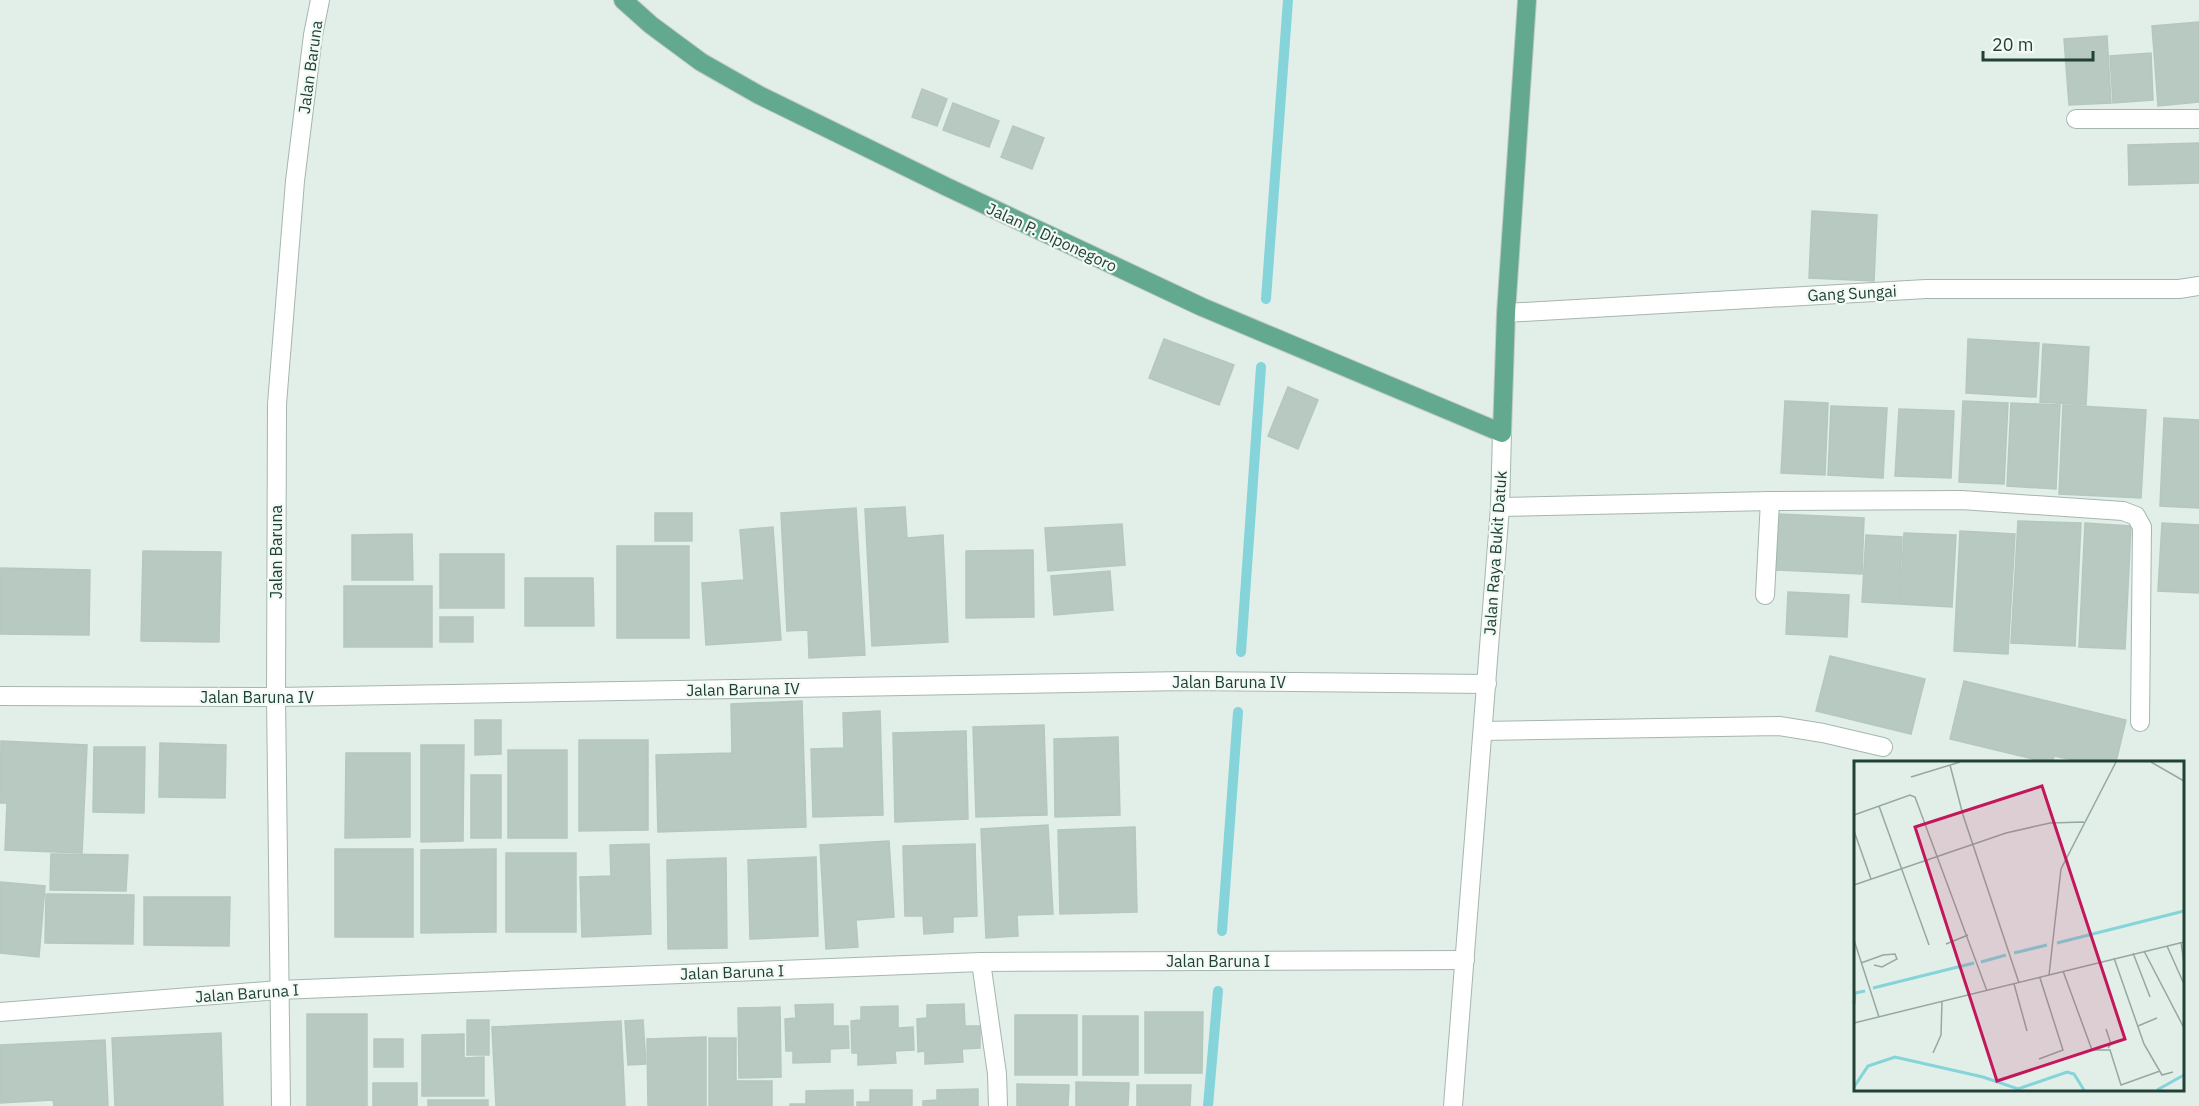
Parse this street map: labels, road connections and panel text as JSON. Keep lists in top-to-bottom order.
{
  "streets": {
    "main road": ["Jalan P. Diponegoro", "Jalan Raya Bukit Datuk"],
    "street": [
      "Jalan Baruna",
      "Gang Sungai",
      "Jalan Baruna IV",
      "Jalan Baruna I"
    ]
  },
  "crossings": [
    ["Jalan Baruna", "Jalan Baruna IV"],
    ["Jalan Baruna", "Jalan Baruna I"],
    ["Jalan P. Diponegoro", "Jalan Raya Bukit Datuk"],
    ["Gang Sungai", "Jalan Raya Bukit Datuk"],
    ["Jalan Raya Bukit Datuk", "Jalan Baruna IV"],
    ["Jalan Raya Bukit Datuk", "Jalan Baruna I"]
  ],
  "scale_bar": "20 m"
}
